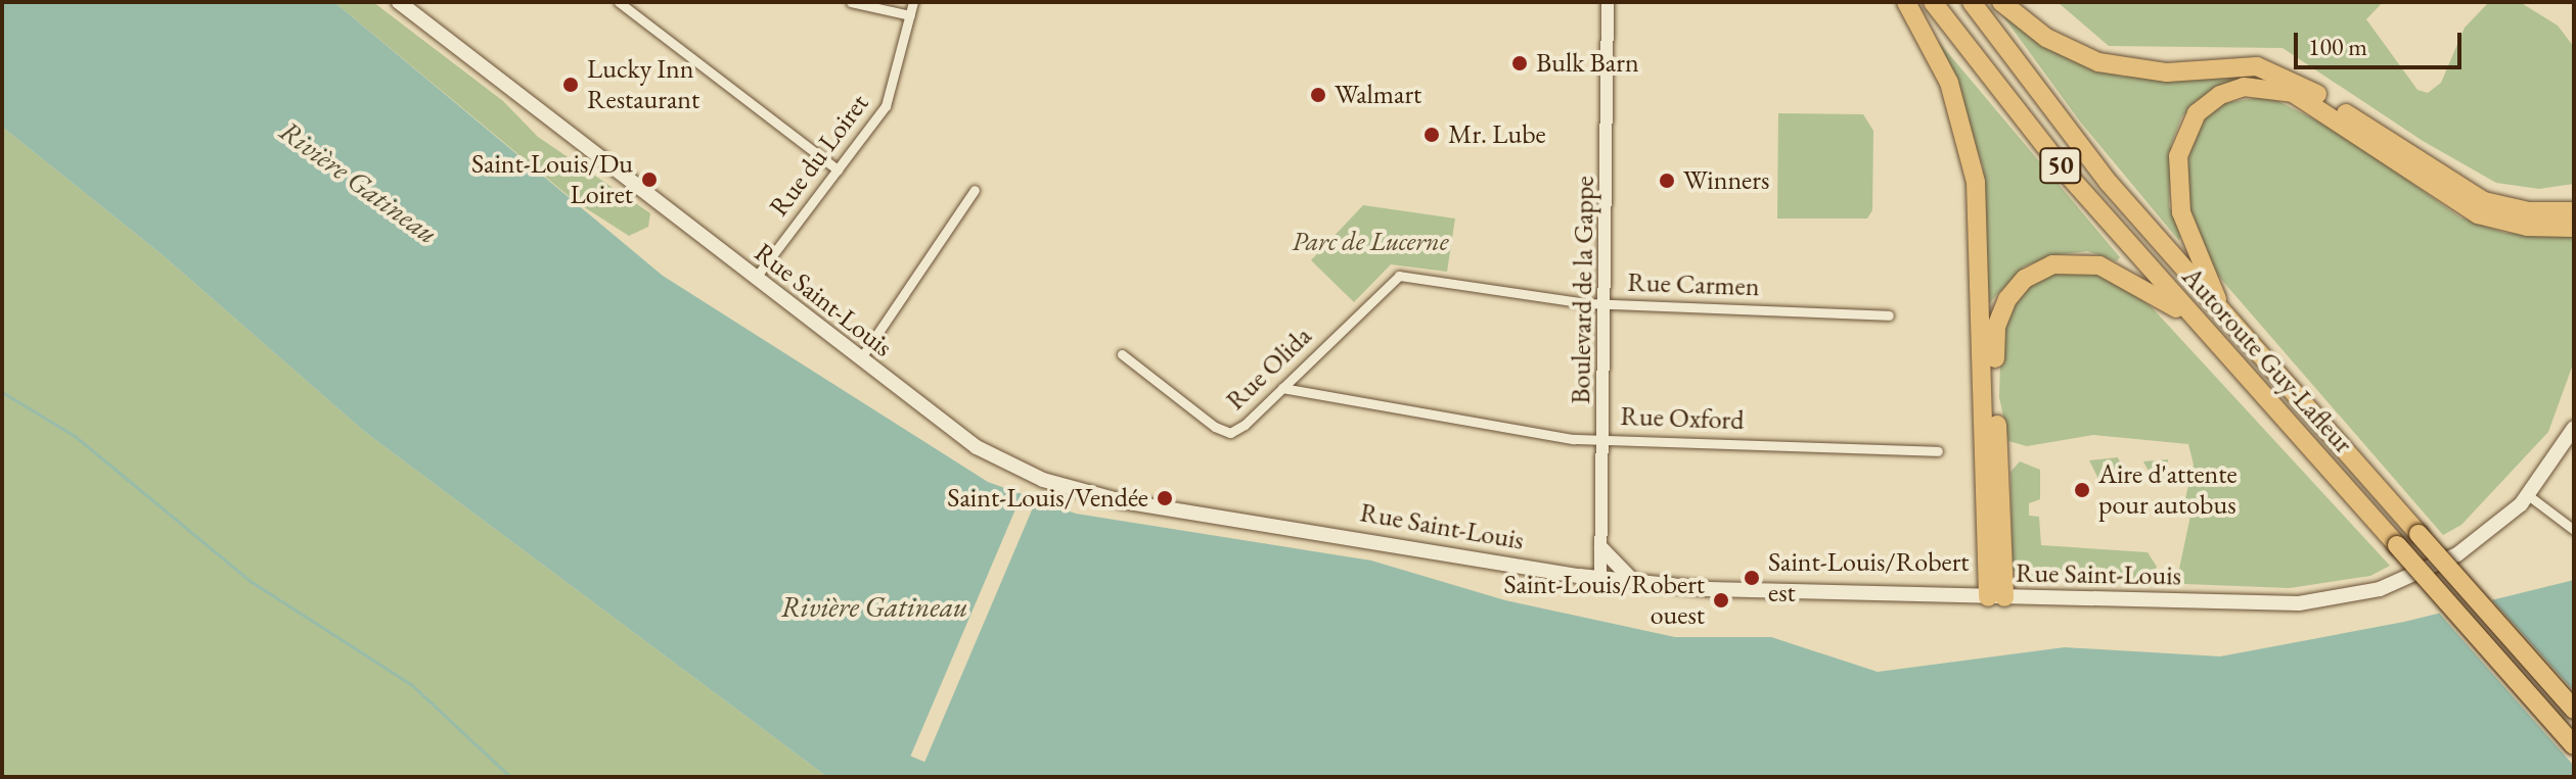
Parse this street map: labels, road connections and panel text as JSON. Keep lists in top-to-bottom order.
{
  "streets": {
    "highway": ["50", "Autoroute Guy-Lafleur"],
    "main road": ["Rue Saint-Louis"],
    "street": [
      "Rue du Loiret",
      "Rue Carmen",
      "Boulevard de la Gappe",
      "Rue Olida",
      "Rue Oxford"
    ]
  },
  "crossings": [
    ["Rue du Loiret", "Rue Saint-Louis"],
    ["Rue Carmen", "Boulevard de la Gappe"],
    ["Rue Carmen", "Rue Olida"],
    ["Boulevard de la Gappe", "Rue Saint-Louis"],
    ["Boulevard de la Gappe", "Rue Oxford"],
    ["Rue Olida", "Rue Oxford"]
  ],
  "water": ["Rivière Gatineau"],
  "parks": ["Parc de Lucerne"],
  "places": [
    "Bulk Barn",
    "Lucky Inn Restaurant",
    "Walmart",
    "Mr. Lube",
    "Saint-Louis/Du Loiret",
    "Winners",
    "Aire d'attente pour autobus",
    "Saint-Louis/Vendée",
    "Saint-Louis/Robert est",
    "Saint-Louis/Robert ouest"
  ],
  "scale_bar": "100 m"
}
